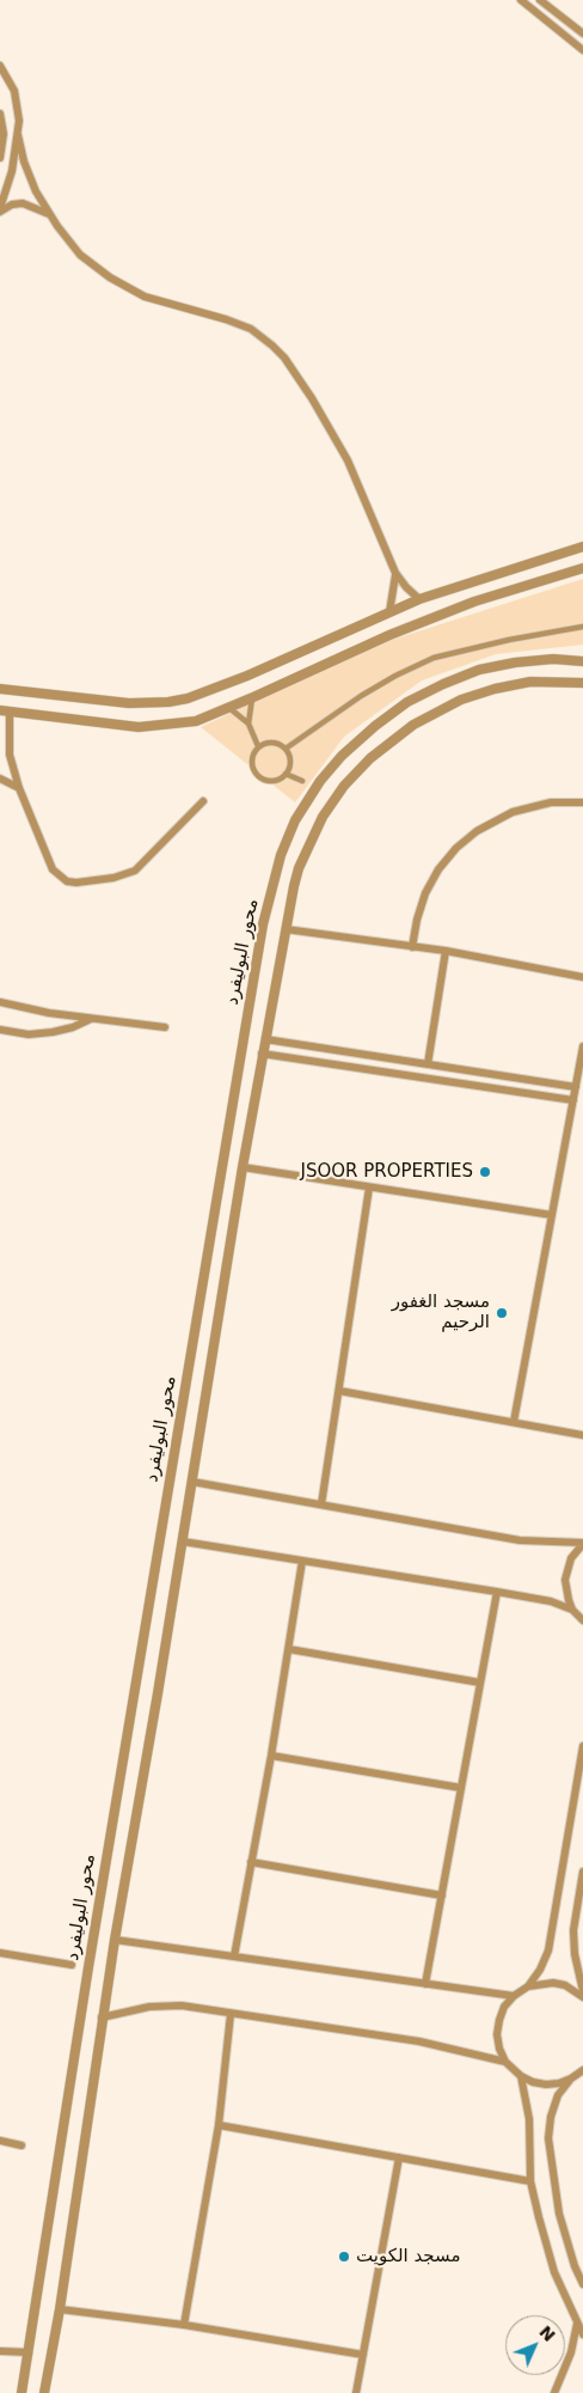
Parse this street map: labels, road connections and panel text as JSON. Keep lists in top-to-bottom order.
{
  "streets": {
    "street": ["محور البوليفرد"]
  },
  "places": ["JSOOR PROPERTIES", "مسجد الغفور الرحيم", "مسجد الكويت"],
  "north": "top right"
}
